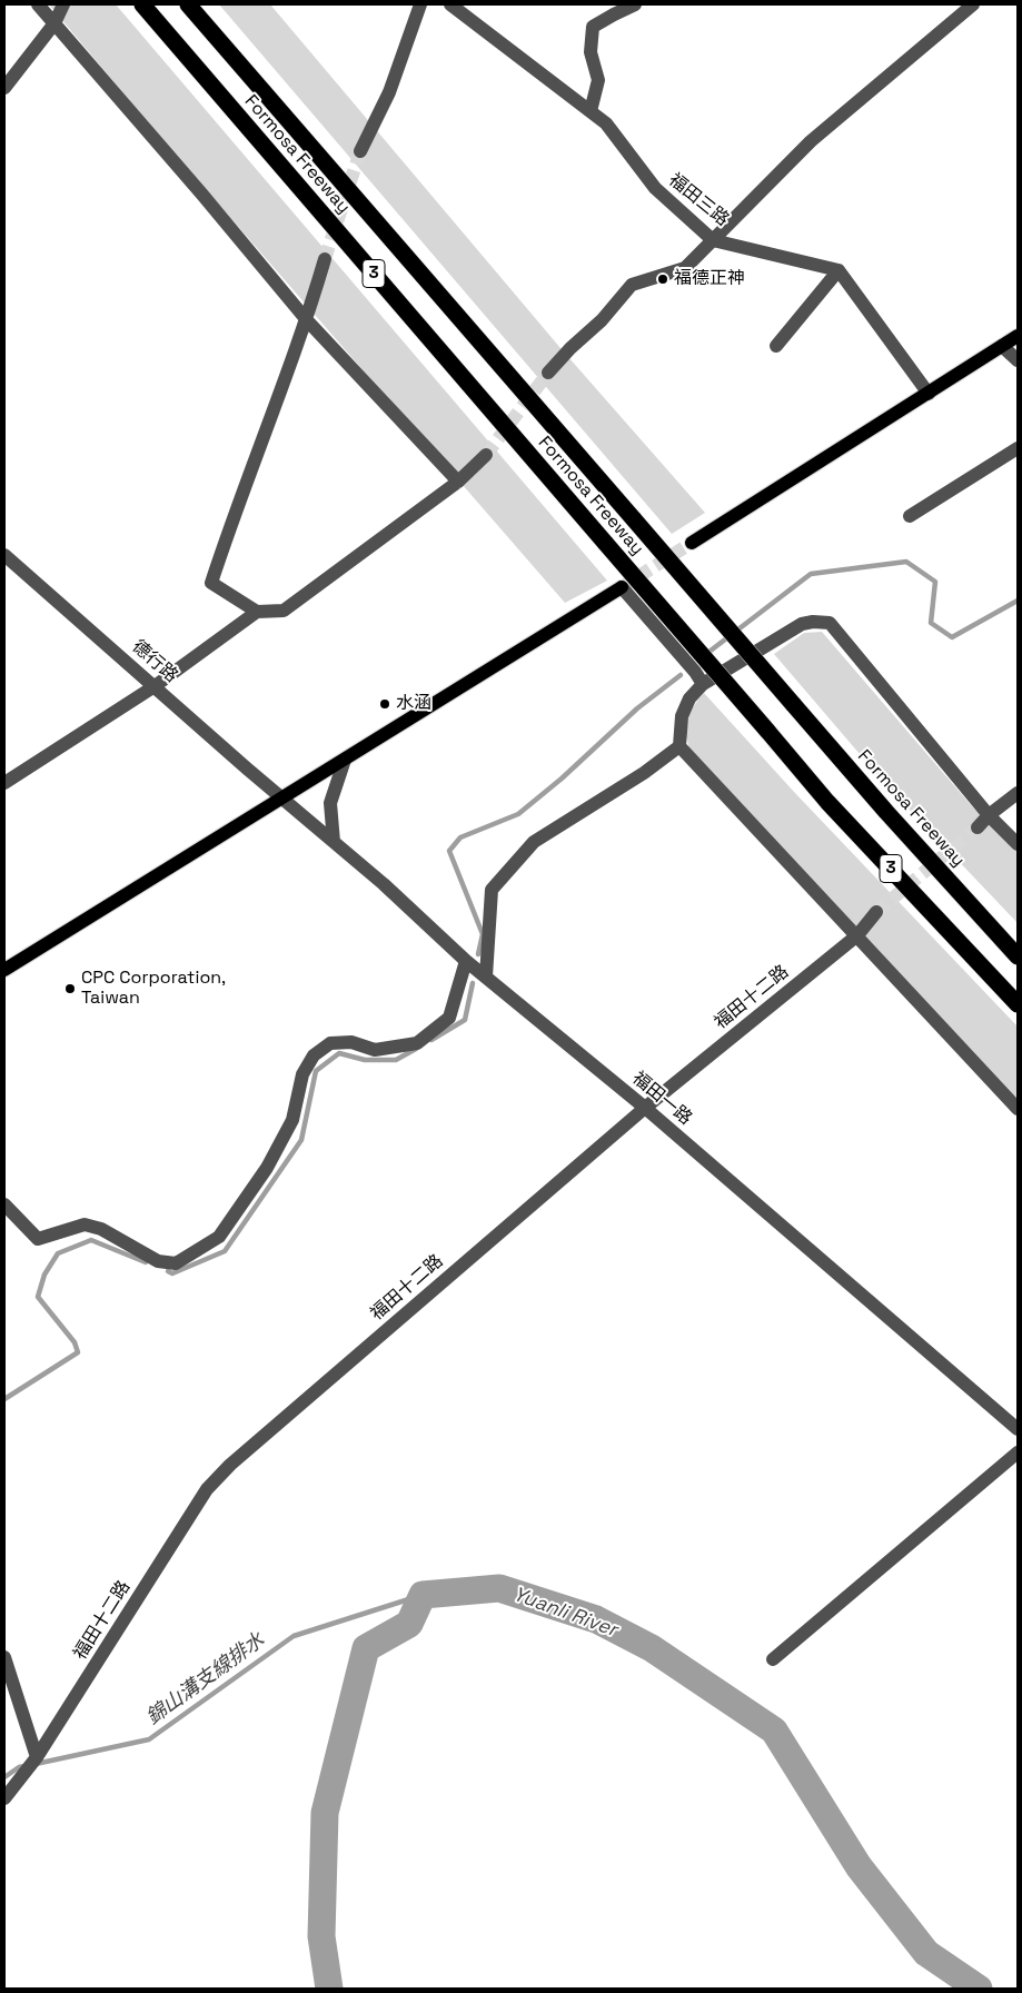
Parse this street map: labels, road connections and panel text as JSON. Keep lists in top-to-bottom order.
{
  "streets": {
    "highway": ["Formosa Freeway", "3"],
    "street": [
      "福田三路",
      "德行路",
      "福田十二路",
      "福田一路"
    ]
  },
  "crossings": [
    ["德行路", "福田一路"],
    ["福田十二路", "福田一路"]
  ],
  "water": ["Yuanli River", "錦山溝支線排水"],
  "places": ["福德正神", "水涵", "CPC Corporation, Taiwan"]
}
